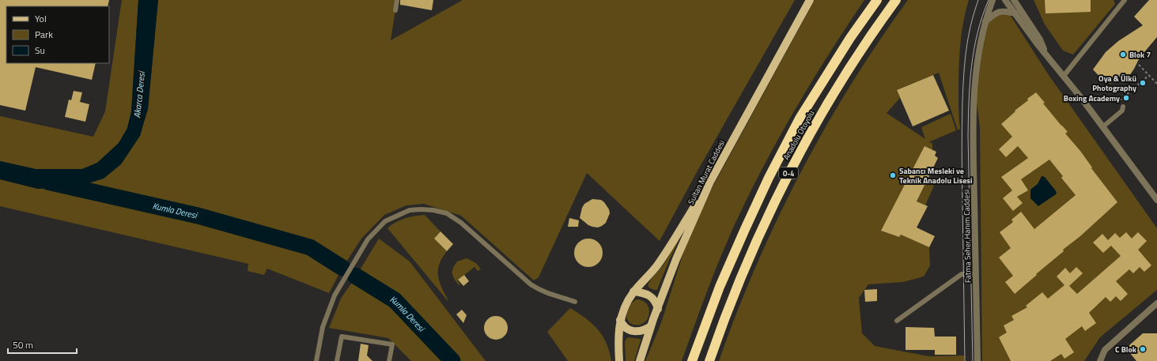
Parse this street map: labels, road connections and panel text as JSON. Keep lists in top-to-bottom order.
{
  "streets": {
    "highway": ["Anadolu Otoyolu", "O-4"],
    "main road": ["Sultan Murat Caddesi"],
    "street": ["Fatma Seher Hanım Caddesi"]
  },
  "water": ["Akarca Deresi", "Kumla Deresi"],
  "places": [
    "Blok 7",
    "Oya & Ülkü Photography",
    "Boxing Academy",
    "Sabancı Mesleki ve Teknik Anadolu Lisesi",
    "C Blok"
  ],
  "legend": ["Yol", "Park", "Su"],
  "scale_bar": "50 m"
}
